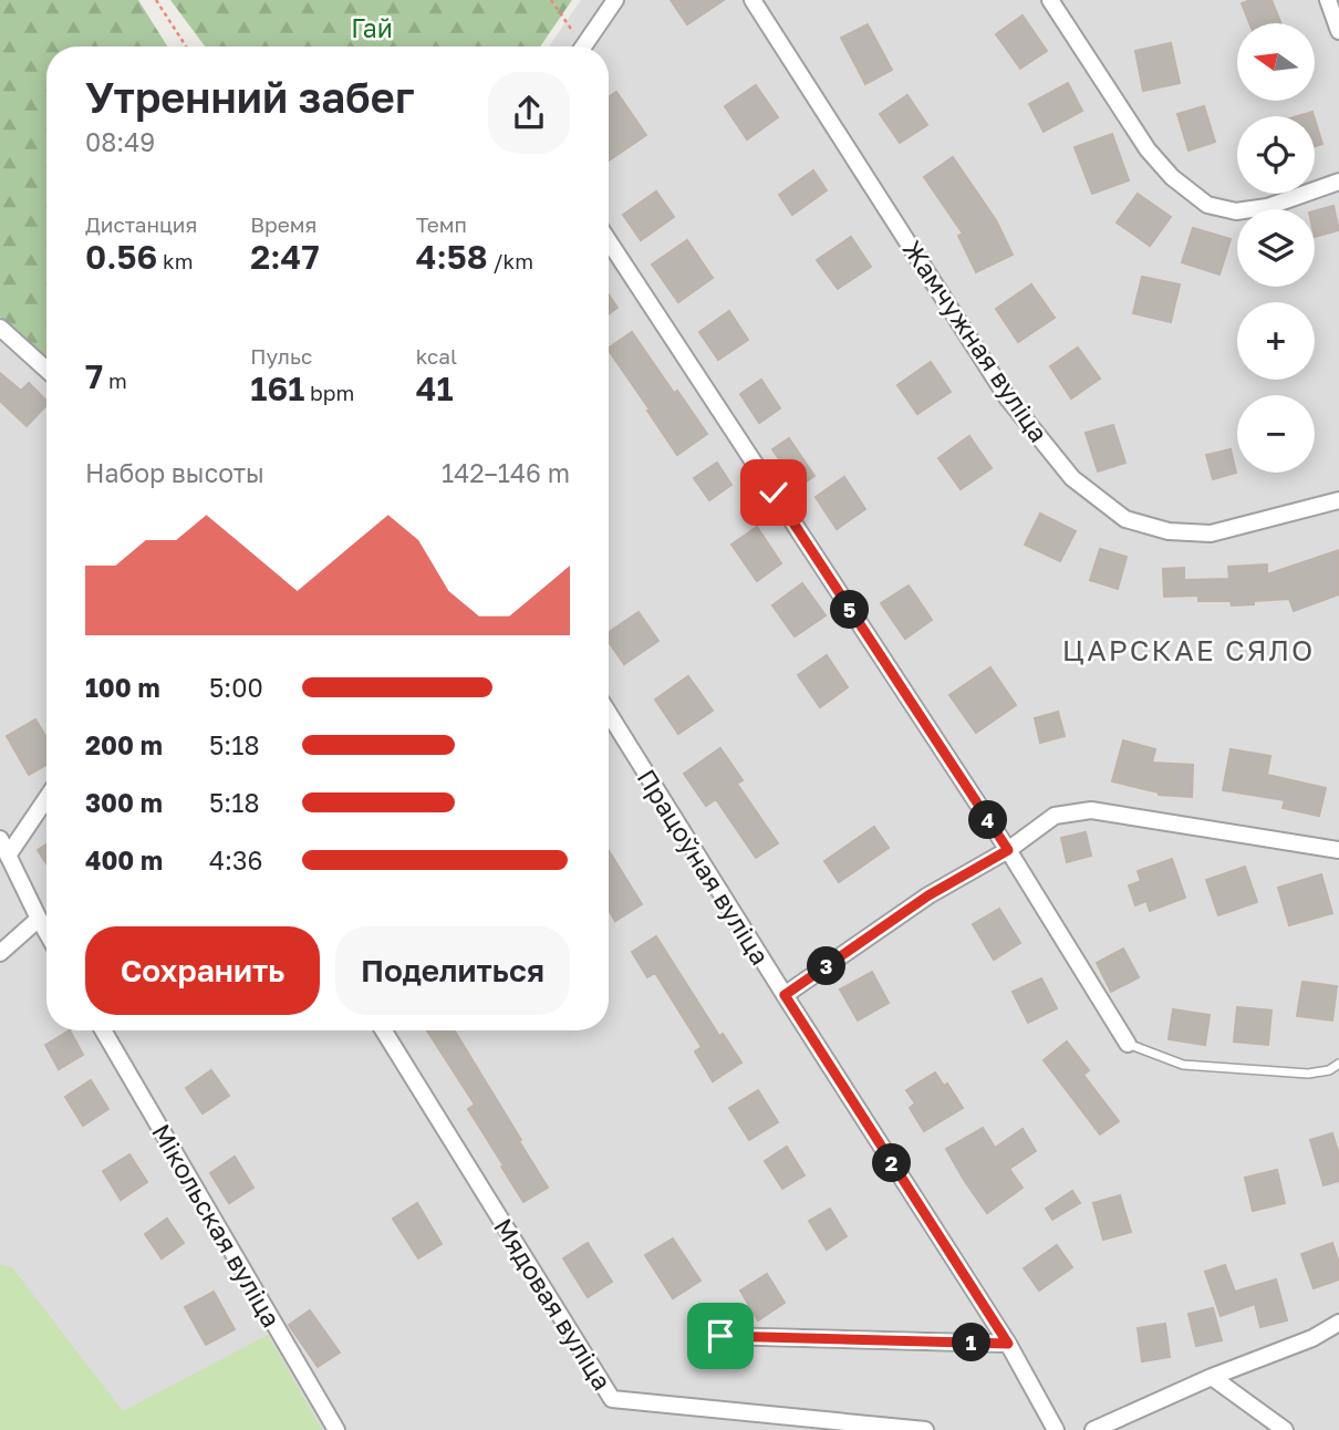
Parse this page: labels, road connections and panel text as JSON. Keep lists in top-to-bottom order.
{
  "streets": {
    "street": [
      "Жамчужная вуліца",
      "Працоўная вуліца",
      "Мікольская вуліца",
      "Мядовая вуліца"
    ]
  },
  "districts": ["ЦАРСКАЕ СЯЛО"],
  "parks": ["Гай"],
  "north": "left",
  "page": {
    "map_buttons": ["+", "−"],
    "heading": ["Утренний забег", "08:49"],
    "stats": [
      ["Дистанция", "0.56 km"],
      ["Время", "2:47"],
      ["Темп", "4:58 /km"],
      ["7 m"],
      ["Пульс", "161 bpm"],
      ["kcal", "41"]
    ],
    "chart": ["Набор высоты", "142–146 m"],
    "pins": [
      "5",
      "4",
      "3",
      "2",
      "1"
    ],
    "list": [
      {
        "name": "100 m",
        "note": "5:00"
      },
      {
        "name": "200 m",
        "note": "5:18"
      },
      {
        "name": "300 m",
        "note": "5:18"
      },
      {
        "name": "400 m",
        "note": "4:36"
      }
    ],
    "buttons": ["Сохранить", "Поделиться"]
  }
}
